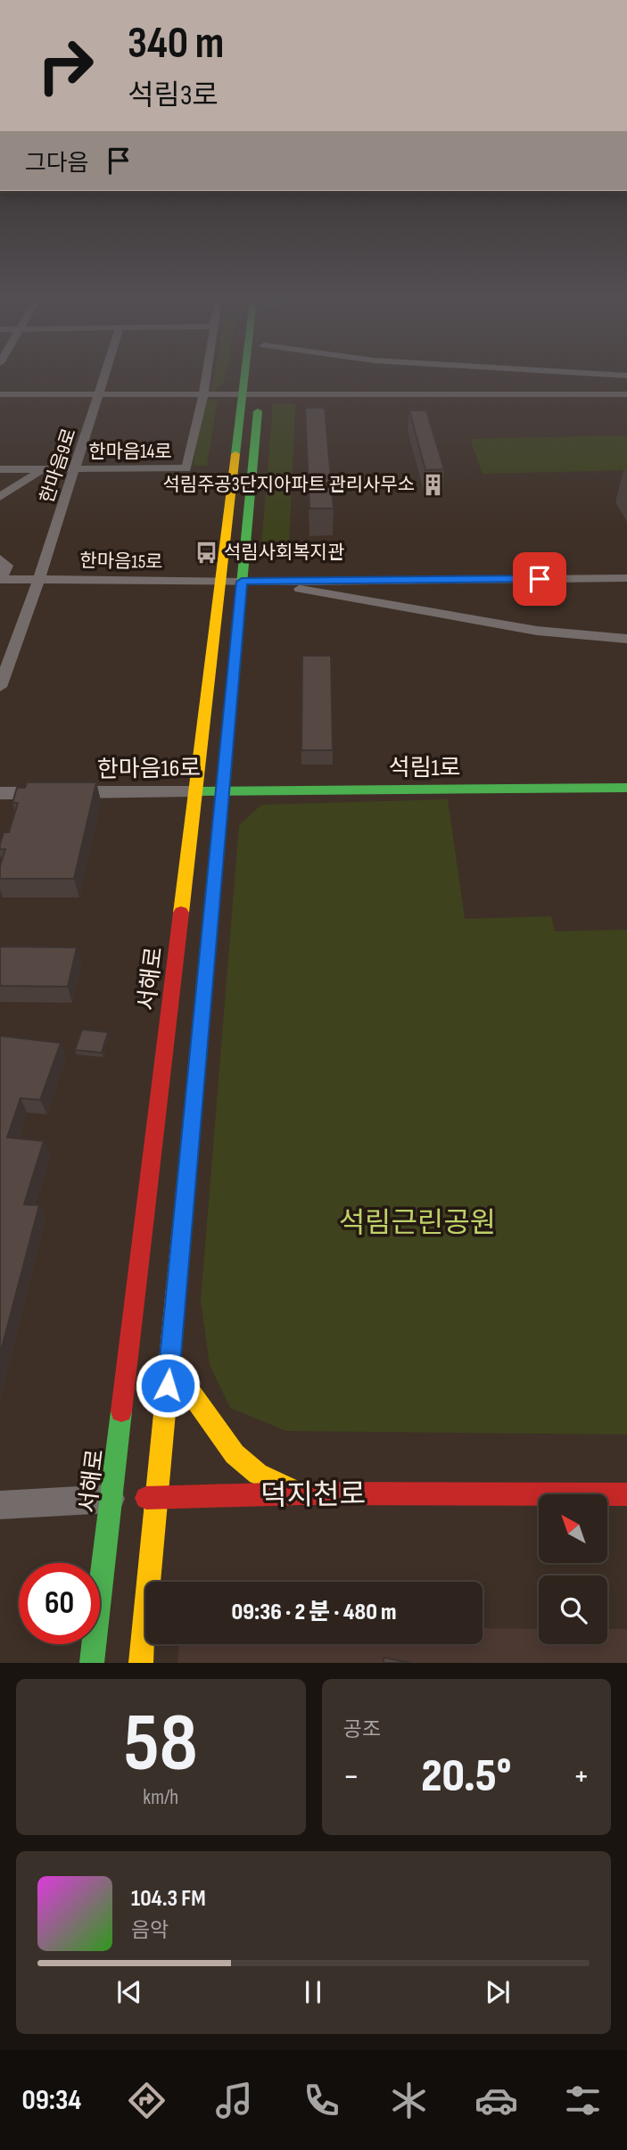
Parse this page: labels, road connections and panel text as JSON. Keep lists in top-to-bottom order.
{
  "streets": {
    "main road": [
      "석림1로",
      "한마음16로",
      "서해로",
      "덕지천로"
    ],
    "street": ["한마음14로", "한마음9로", "한마음15로"]
  },
  "crossings": [
    ["한마음14로", "한마음9로"],
    ["한마음9로", "한마음15로"],
    ["한마음15로", "서해로"],
    ["석림1로", "한마음16로"],
    ["한마음16로", "서해로"],
    ["서해로", "덕지천로"]
  ],
  "parks": ["석림근린공원"],
  "places": {
    "building": ["석림주공3단지아파트 관리사무소"],
    "bus stop": ["석림사회복지관"]
  },
  "north": "top left",
  "page": {
    "turn": ["340 m", "석림3로"],
    "then": "그다음",
    "limit": "60",
    "trip": "09:36 · 2 분 · 480 m",
    "tile": [
      ["58", "km/h"],
      "공조"
    ],
    "heat": ["−", "20.5°", "+"],
    "song": ["104.3 FM", "음악"],
    "tabs": "09:34"
  }
}
